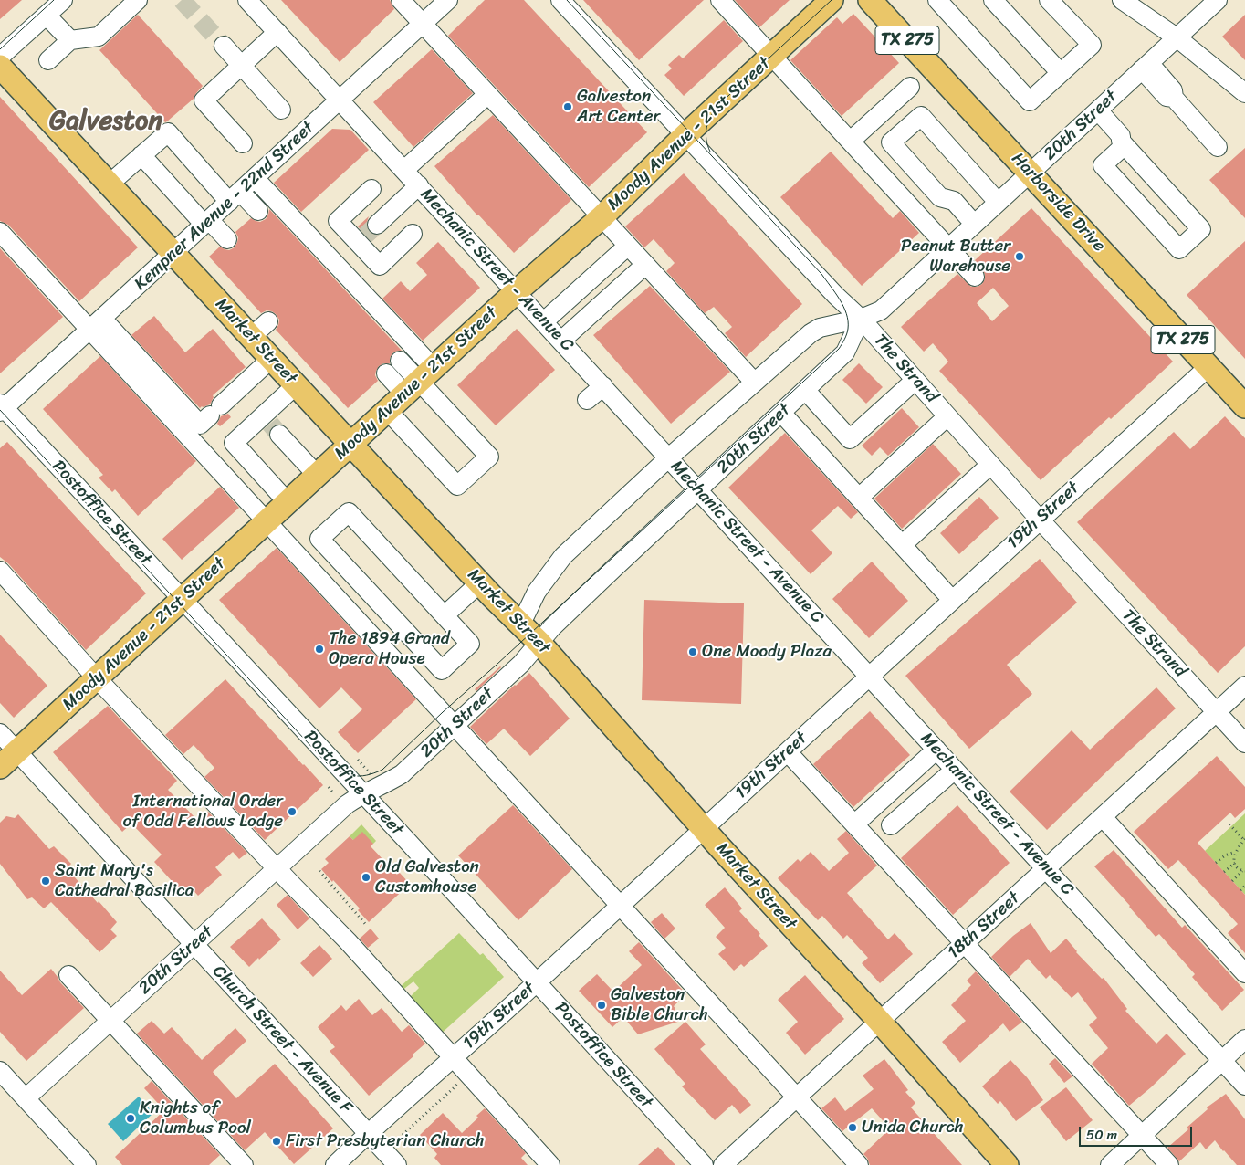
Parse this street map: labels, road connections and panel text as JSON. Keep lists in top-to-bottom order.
{
  "streets": {
    "main road": [
      "TX 275",
      "Moody Avenue - 21st Street",
      "Harborside Drive",
      "Market Street"
    ],
    "street": [
      "20th Street",
      "Kempner Avenue - 22nd Street",
      "Mechanic Street - Avenue C",
      "The Strand",
      "Postoffice Street",
      "19th Street",
      "18th Street",
      "Church Street - Avenue F"
    ]
  },
  "crossings": [
    ["20th Street", "Harborside Drive"],
    ["20th Street", "Mechanic Street - Avenue C"],
    ["20th Street", "Market Street"],
    ["20th Street", "The Strand"],
    ["20th Street", "Postoffice Street"],
    ["20th Street", "Church Street - Avenue F"],
    ["Moody Avenue - 21st Street", "Mechanic Street - Avenue C"],
    ["Moody Avenue - 21st Street", "Market Street"],
    ["Moody Avenue - 21st Street", "The Strand"],
    ["Moody Avenue - 21st Street", "Postoffice Street"],
    ["Moody Avenue - 21st Street", "Church Street - Avenue F"],
    ["Harborside Drive", "19th Street"],
    ["Kempner Avenue - 22nd Street", "Mechanic Street - Avenue C"],
    ["Kempner Avenue - 22nd Street", "Market Street"],
    ["Kempner Avenue - 22nd Street", "Postoffice Street"],
    ["Mechanic Street - Avenue C", "19th Street"],
    ["Mechanic Street - Avenue C", "18th Street"],
    ["Market Street", "19th Street"],
    ["Market Street", "18th Street"],
    ["The Strand", "19th Street"],
    ["The Strand", "18th Street"],
    ["Postoffice Street", "19th Street"],
    ["19th Street", "Church Street - Avenue F"]
  ],
  "districts": ["Galveston"],
  "places": [
    "Galveston Art Center",
    "Peanut Butter Warehouse",
    "The 1894 Grand Opera House",
    "One Moody Plaza",
    "International Order of Odd Fellows Lodge",
    "Old Galveston Customhouse",
    "Saint Mary's Cathedral Basilica",
    "Galveston Bible Church",
    "Knights of Columbus Pool",
    "Unida Church",
    "First Presbyterian Church"
  ],
  "scale_bar": "50 m"
}
